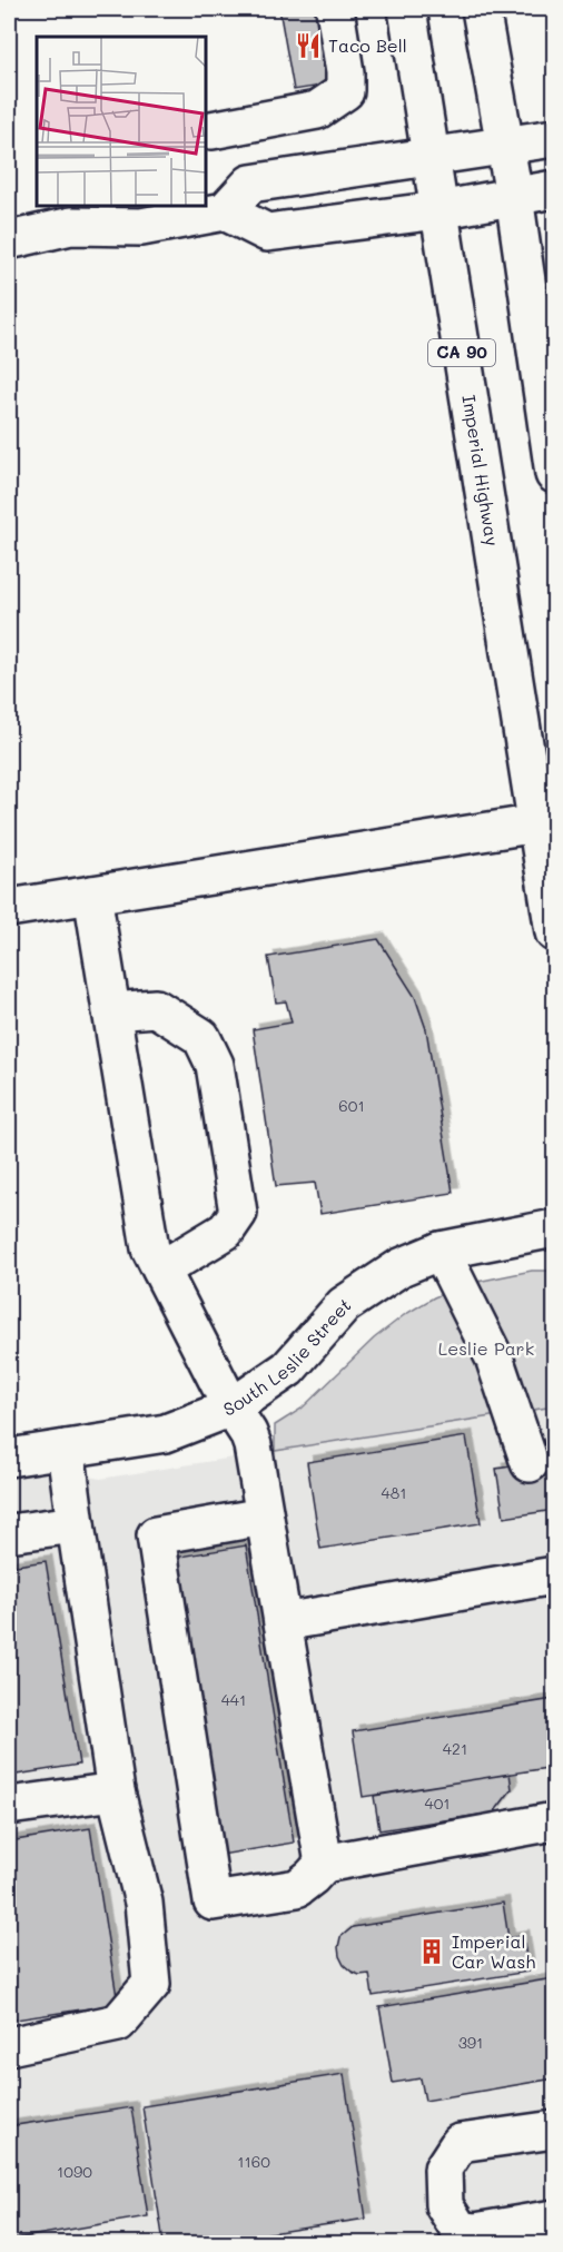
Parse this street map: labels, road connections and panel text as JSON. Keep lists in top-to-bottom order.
{
  "streets": {
    "main road": ["CA 90", "Imperial Highway", "South Leslie Street"]
  },
  "parks": ["Leslie Park"],
  "places": {
    "restaurant": ["Taco Bell"],
    "building": ["Imperial Car Wash"]
  },
  "house_numbers": [
    "601",
    "481",
    "441",
    "421",
    "401",
    "391",
    "1160",
    "1090"
  ]
}
